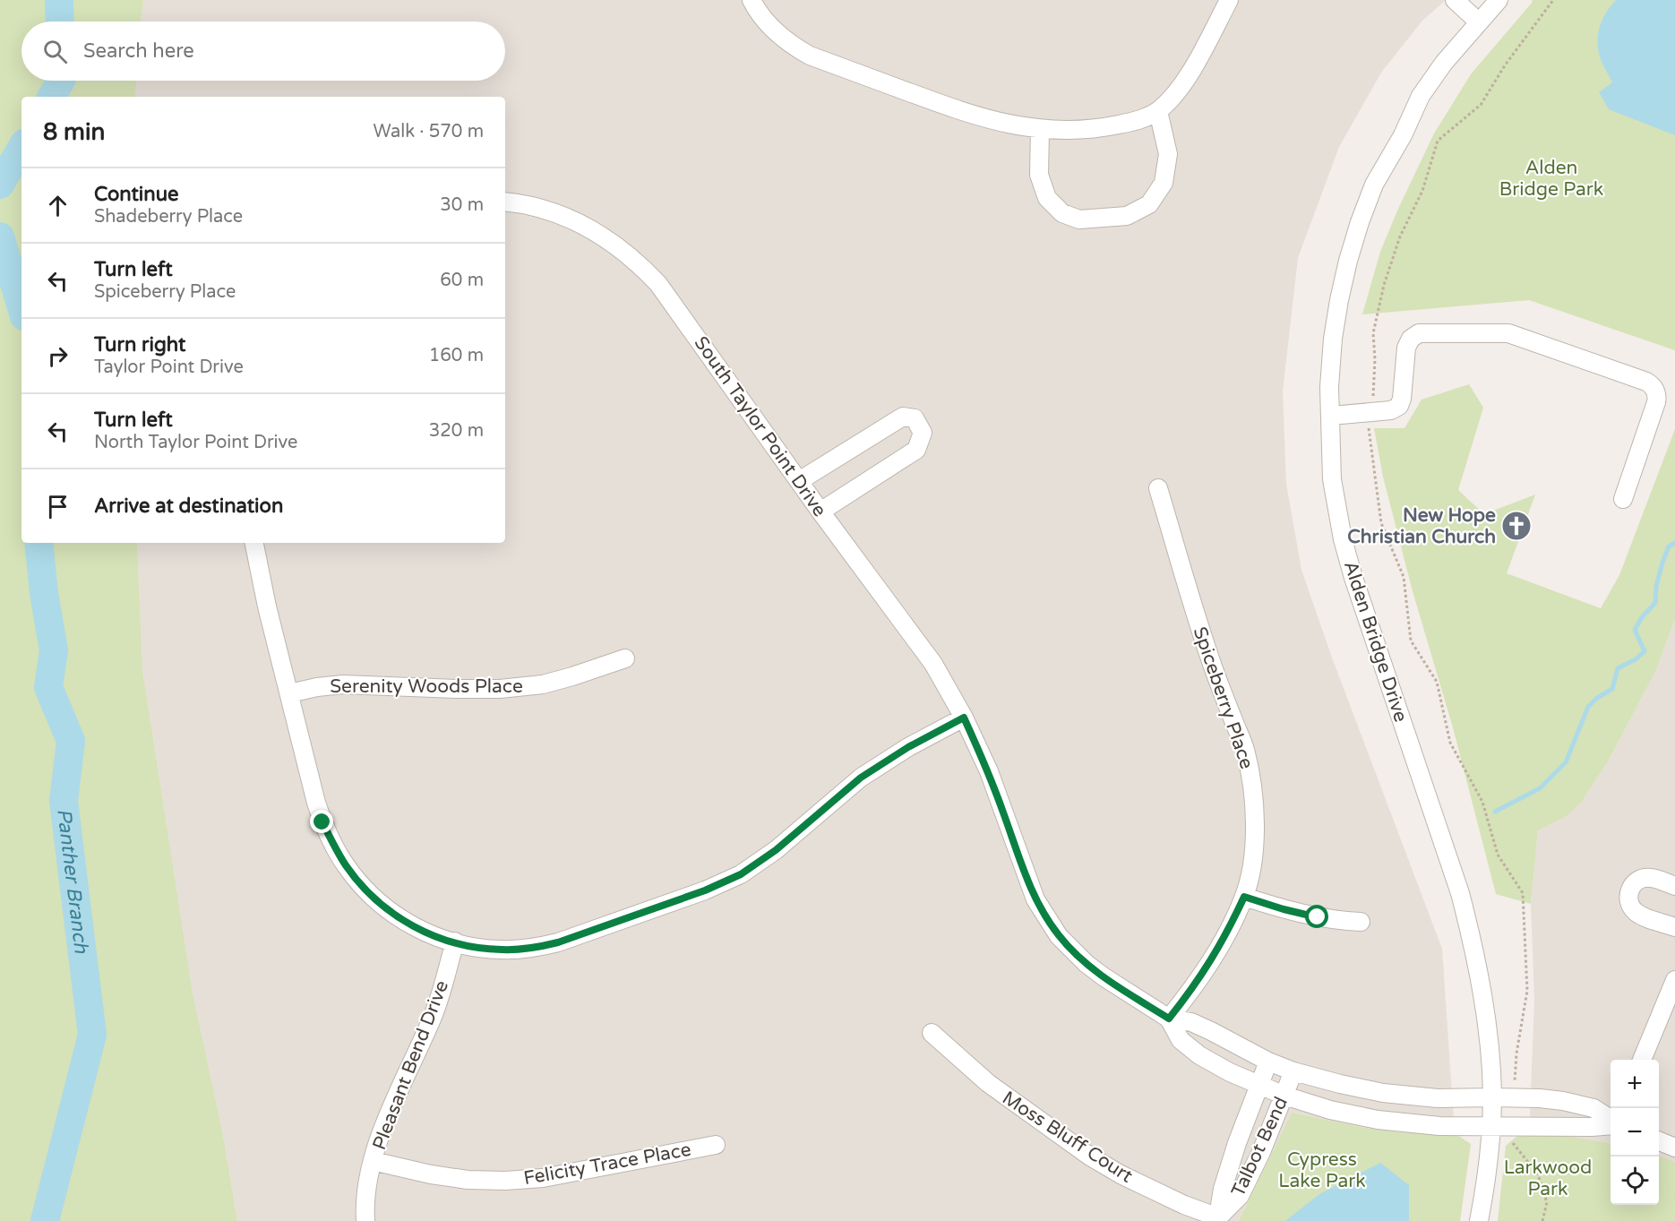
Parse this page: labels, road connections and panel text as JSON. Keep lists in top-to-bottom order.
{
  "streets": {
    "street": [
      "South Taylor Point Drive",
      "Alden Bridge Drive",
      "Serenity Woods Place",
      "Spiceberry Place",
      "Pleasant Bend Drive",
      "Moss Bluff Court",
      "Talbot Bend",
      "Felicity Trace Place"
    ]
  },
  "crossings": [
    ["South Taylor Point Drive", "Spiceberry Place"],
    ["Pleasant Bend Drive", "Felicity Trace Place"],
    ["Moss Bluff Court", "Talbot Bend"]
  ],
  "water": ["Panther Branch"],
  "parks": ["Alden Bridge Park", "Cypress Lake Park", "Larkwood Park"],
  "places": {
    "church": ["New Hope Christian Church"]
  },
  "page": {
    "search": "Search here",
    "heading": ["8 min", "Walk · 570 m"],
    "list": [
      ["Continue", "Shadeberry Place", "30 m"],
      ["Turn left", "Spiceberry Place", "60 m"],
      ["Turn right", "Taylor Point Drive", "160 m"],
      ["Turn left", "North Taylor Point Drive", "320 m"],
      "Arrive at destination"
    ],
    "map_buttons": ["+", "−"]
  }
}
